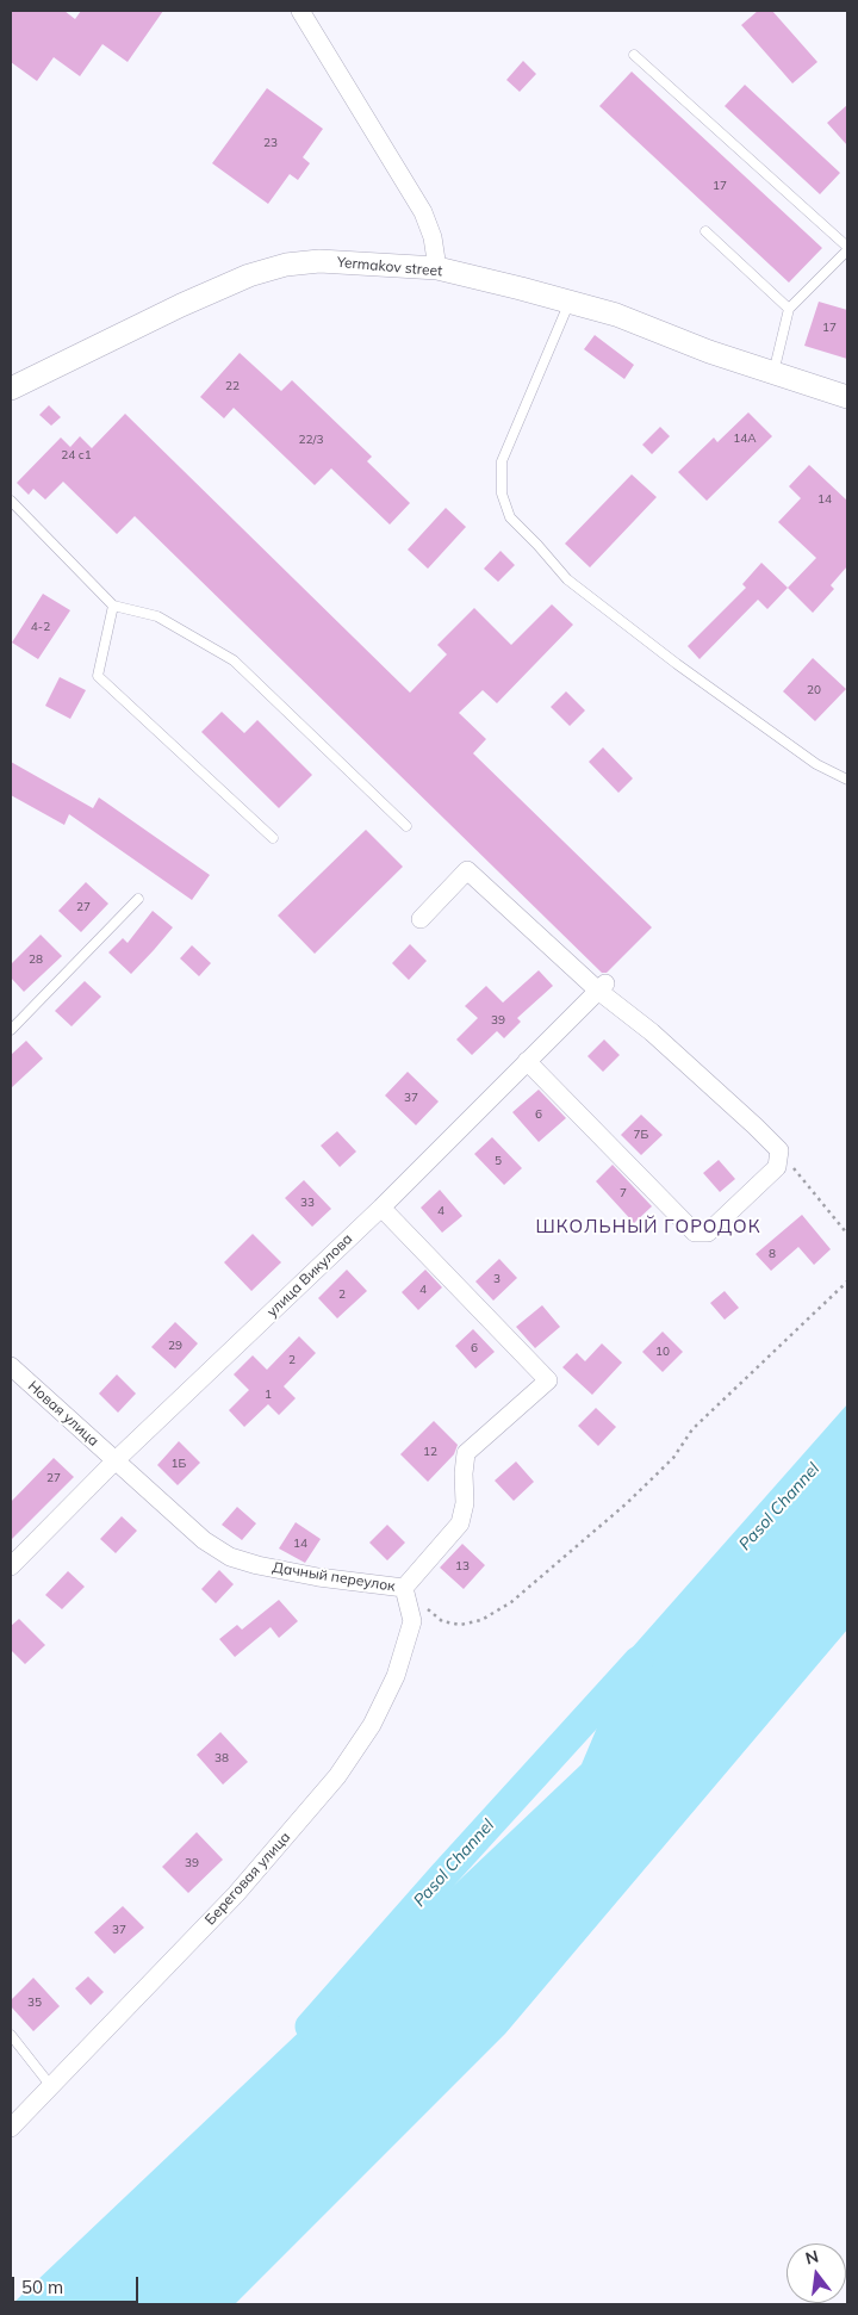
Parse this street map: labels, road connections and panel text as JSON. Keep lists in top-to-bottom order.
{
  "streets": {
    "street": [
      "Yermakov street",
      "улица Викулова",
      "Новая улица",
      "Дачный переулок",
      "Береговая улица"
    ]
  },
  "crossings": [
    ["улица Викулова", "Новая улица"],
    ["улица Викулова", "Дачный переулок"],
    ["Новая улица", "Дачный переулок"],
    ["Дачный переулок", "Береговая улица"]
  ],
  "districts": ["ШКОЛЬНЫЙ ГОРОДОК"],
  "water": ["Pasol Channel"],
  "house_numbers": [
    "23",
    "17",
    "17",
    "22",
    "14А",
    "22/3",
    "24 с1",
    "14",
    "4-2",
    "20",
    "27",
    "28",
    "39",
    "37",
    "6",
    "7Б",
    "5",
    "7",
    "33",
    "4",
    "8",
    "3",
    "4",
    "2",
    "29",
    "6",
    "10",
    "2",
    "1",
    "12",
    "1Б",
    "27",
    "14",
    "13",
    "38",
    "39",
    "37",
    "35"
  ],
  "scale_bar": "50 m",
  "north": "top"
}
